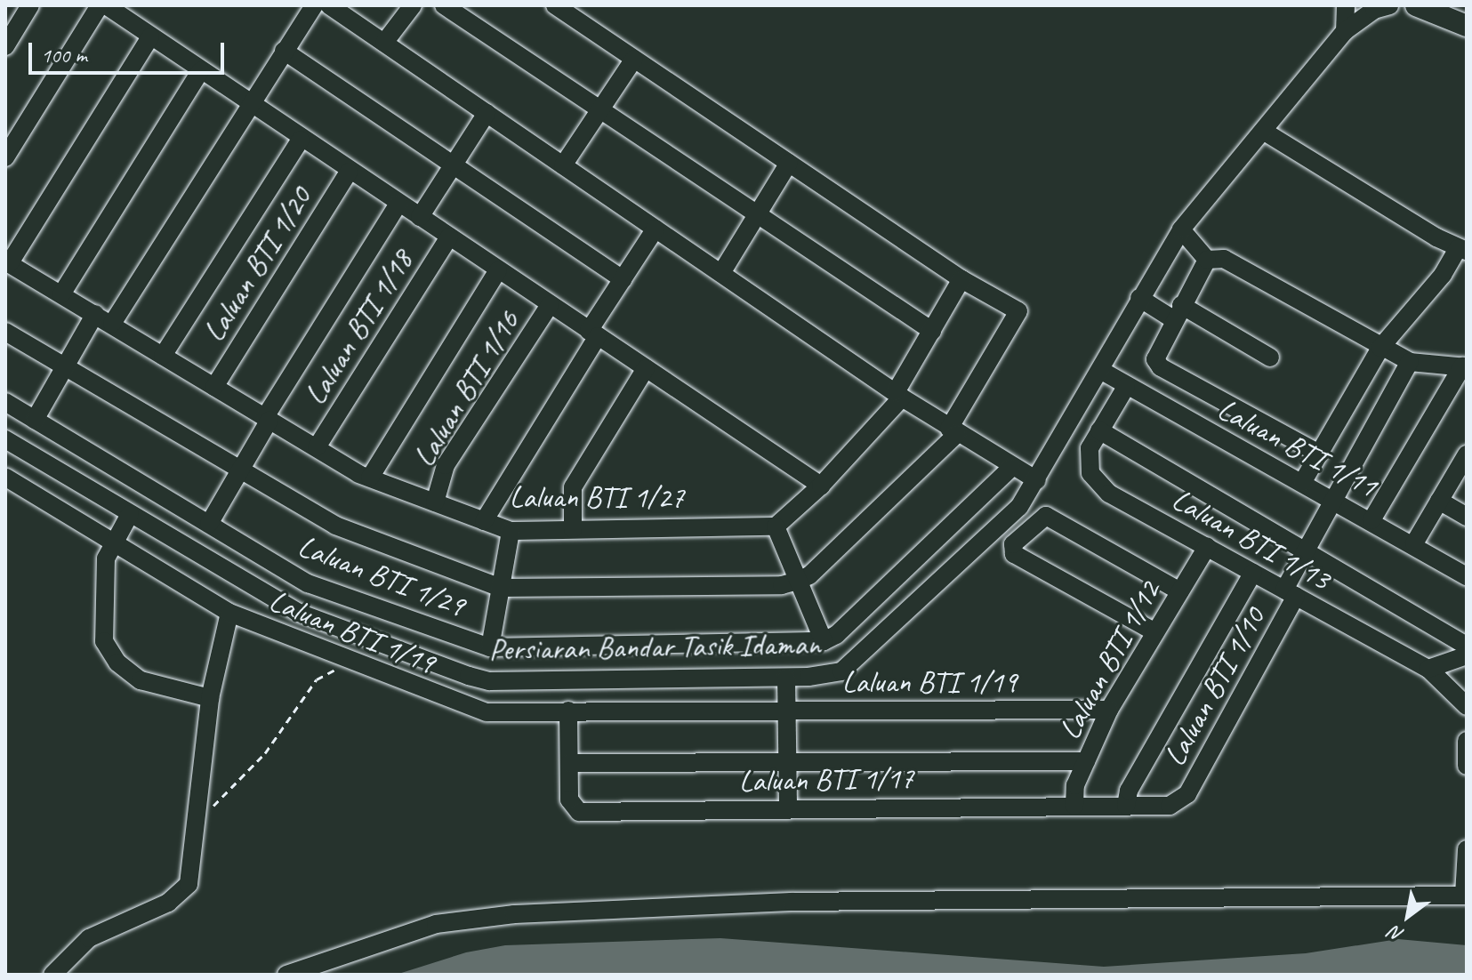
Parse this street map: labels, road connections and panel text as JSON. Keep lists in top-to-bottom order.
{
  "streets": {
    "street": [
      "Laluan BTI 1/20",
      "Laluan BTI 1/18",
      "Laluan BTI 1/16",
      "Laluan BTI 1/11",
      "Laluan BTI 1/27",
      "Laluan BTI 1/13",
      "Laluan BTI 1/29",
      "Laluan BTI 1/19",
      "Persiaran Bandar Tasik Idaman",
      "Laluan BTI 1/12",
      "Laluan BTI 1/10",
      "Laluan BTI 1/17"
    ]
  },
  "crossings": [
    ["Laluan BTI 1/20", "Laluan BTI 1/27"],
    ["Laluan BTI 1/18", "Laluan BTI 1/27"],
    ["Laluan BTI 1/16", "Laluan BTI 1/27"],
    ["Laluan BTI 1/11", "Laluan BTI 1/13"],
    ["Laluan BTI 1/11", "Persiaran Bandar Tasik Idaman"],
    ["Laluan BTI 1/11", "Laluan BTI 1/10"],
    ["Laluan BTI 1/13", "Laluan BTI 1/12"],
    ["Laluan BTI 1/13", "Laluan BTI 1/10"],
    ["Laluan BTI 1/19", "Laluan BTI 1/12"],
    ["Laluan BTI 1/19", "Laluan BTI 1/17"],
    ["Laluan BTI 1/12", "Laluan BTI 1/17"],
    ["Laluan BTI 1/10", "Laluan BTI 1/17"]
  ],
  "scale_bar": "100 m",
  "north": "bottom left"
}
